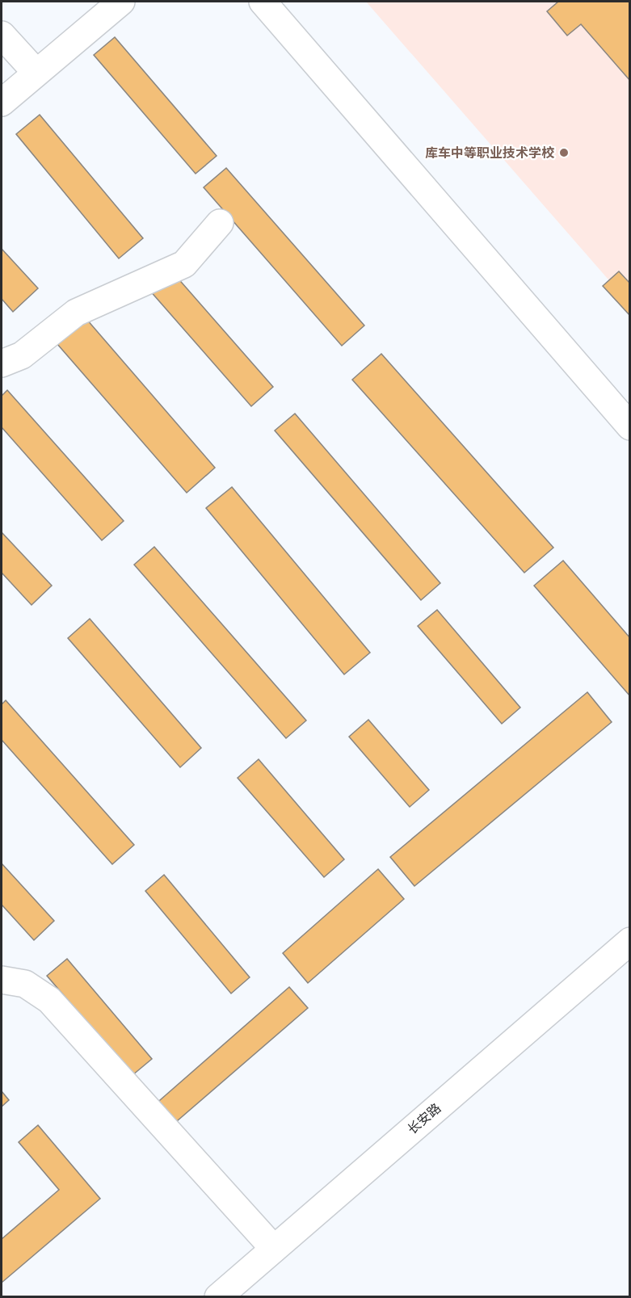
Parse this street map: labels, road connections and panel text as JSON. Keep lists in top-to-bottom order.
{
  "streets": {
    "street": ["长安路"]
  },
  "places": ["库车中等职业技术学校"]
}
